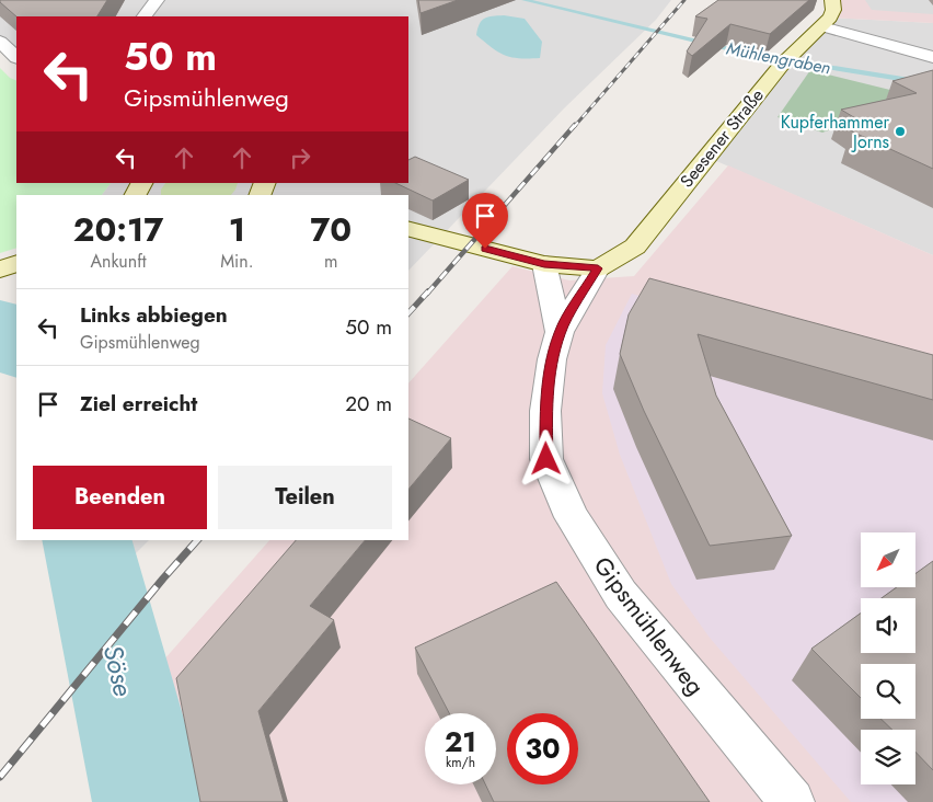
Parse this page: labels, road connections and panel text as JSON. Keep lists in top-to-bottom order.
{
  "streets": {
    "street": ["Seesener Straße", "Gipsmühlenweg"]
  },
  "crossings": [
    ["Seesener Straße", "Gipsmühlenweg"]
  ],
  "water": ["Mühlengraben", "Söse"],
  "places": ["Kupferhammer Jorns"],
  "north": "bottom left",
  "page": {
    "turn": ["50 m", "Gipsmühlenweg"],
    "eta": [
      "20:17",
      "Ankunft",
      "1",
      "Min.",
      "70",
      "m"
    ],
    "list": [
      {
        "name": "Links abbiegen",
        "note": "Gipsmühlenweg",
        "value": "50 m"
      },
      {
        "name": "Ziel erreicht",
        "value": "20 m"
      }
    ],
    "buttons": ["Beenden", "Teilen"],
    "speed": "21 km/h",
    "limit": "30"
  }
}
